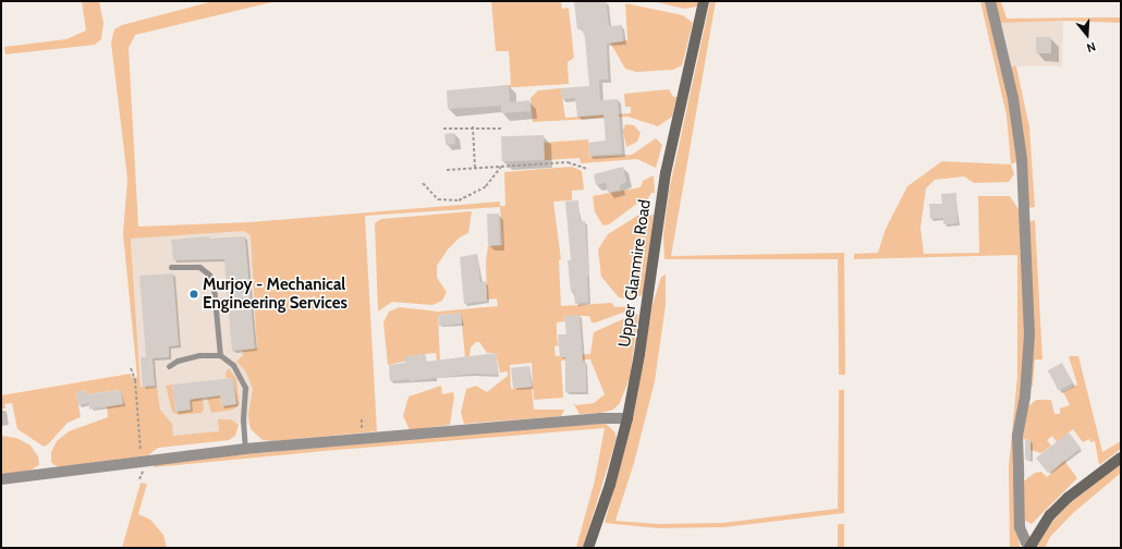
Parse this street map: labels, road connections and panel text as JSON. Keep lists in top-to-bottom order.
{
  "streets": {
    "main road": ["Upper Glanmire Road"]
  },
  "places": ["Murjoy - Mechanical Engineering Services"],
  "north": "bottom"
}
